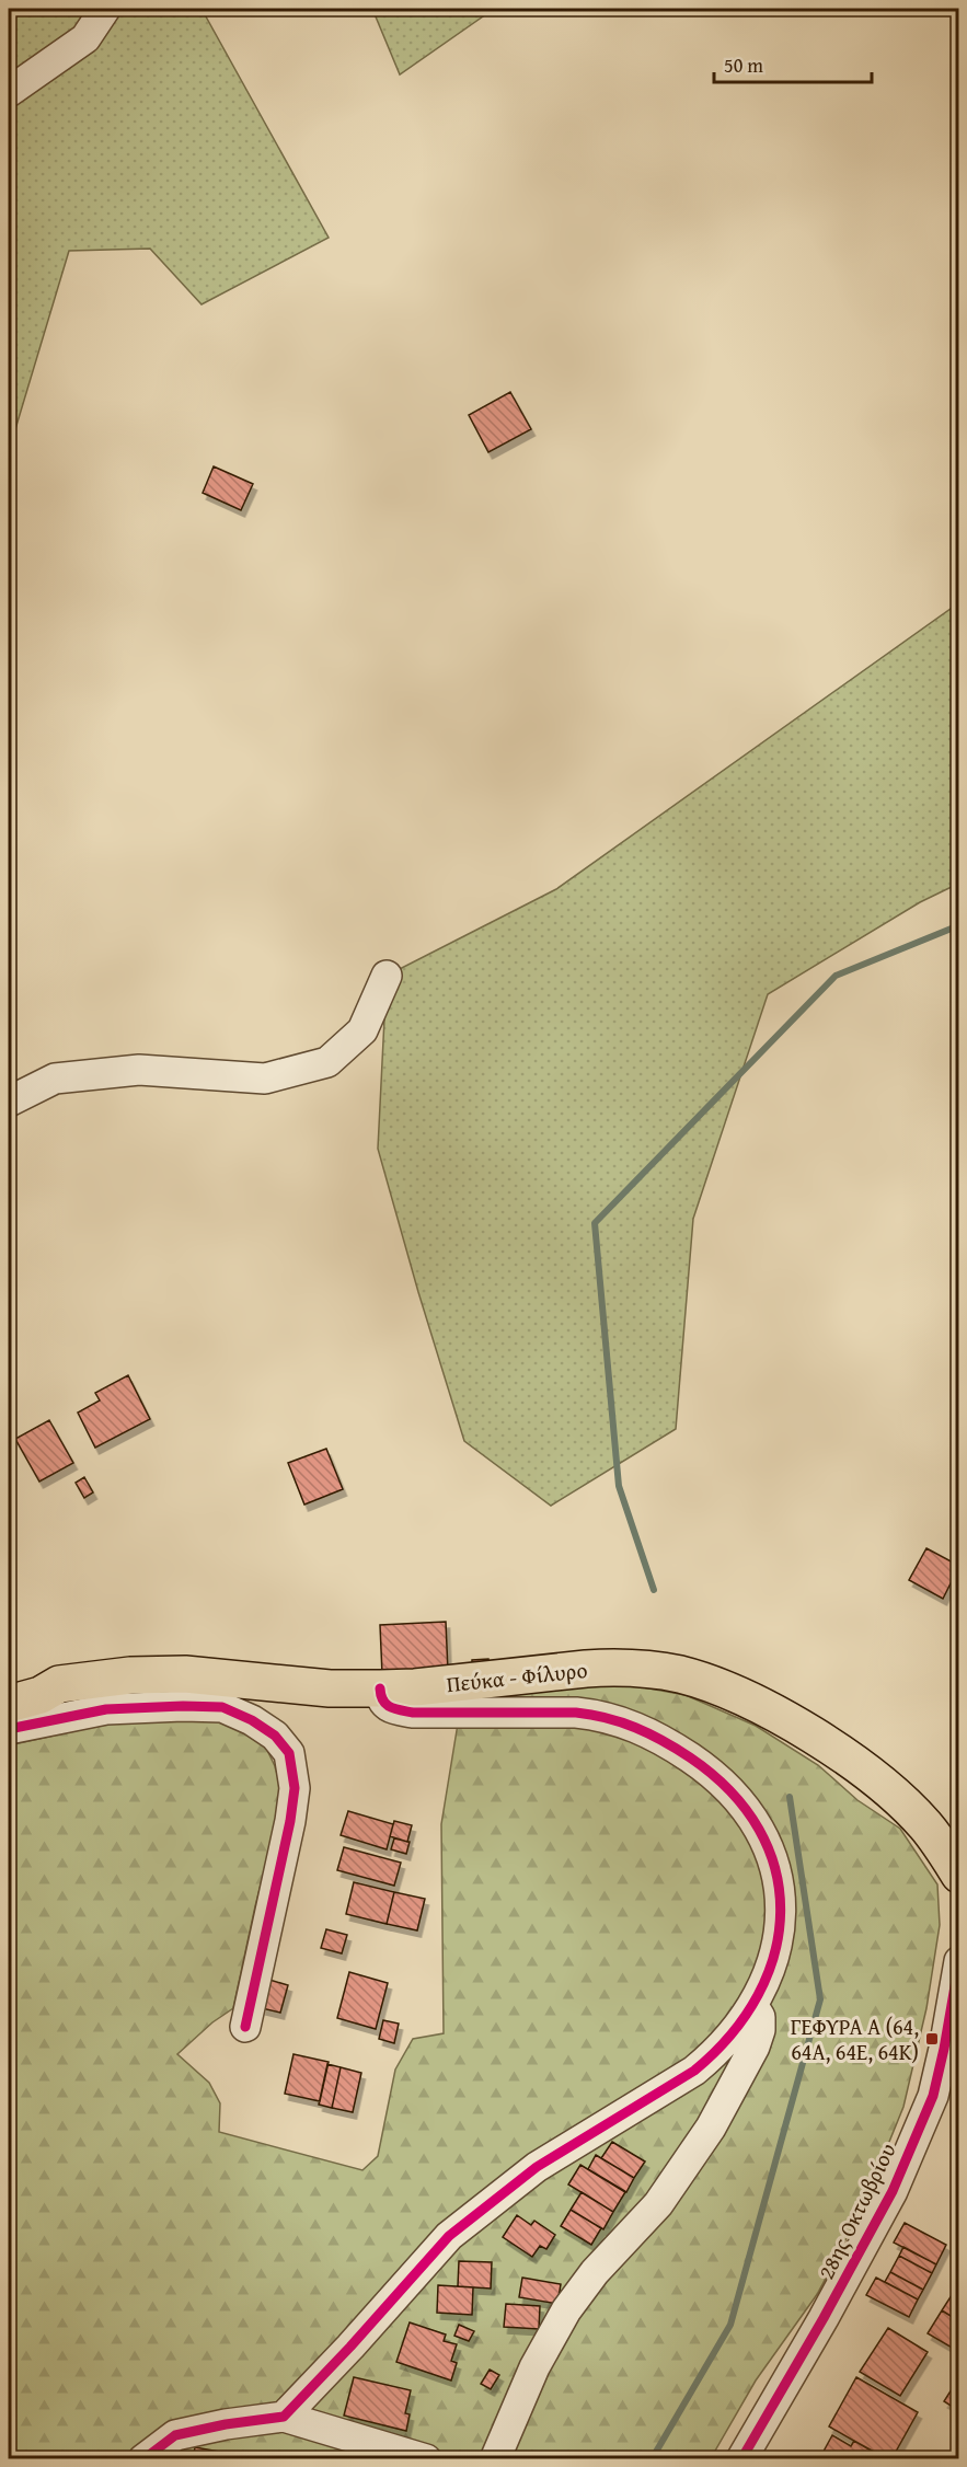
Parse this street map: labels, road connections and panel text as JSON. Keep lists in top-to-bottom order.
{
  "streets": {
    "main road": ["Πεύκα - Φίλυρο"],
    "street": ["28ης Οκτωβρίου"]
  },
  "places": {
    "transit": ["ΓΕΦΥΡΑ A (64, 64Α, 64Ε, 64Κ)"]
  },
  "scale_bar": "50 m"
}
